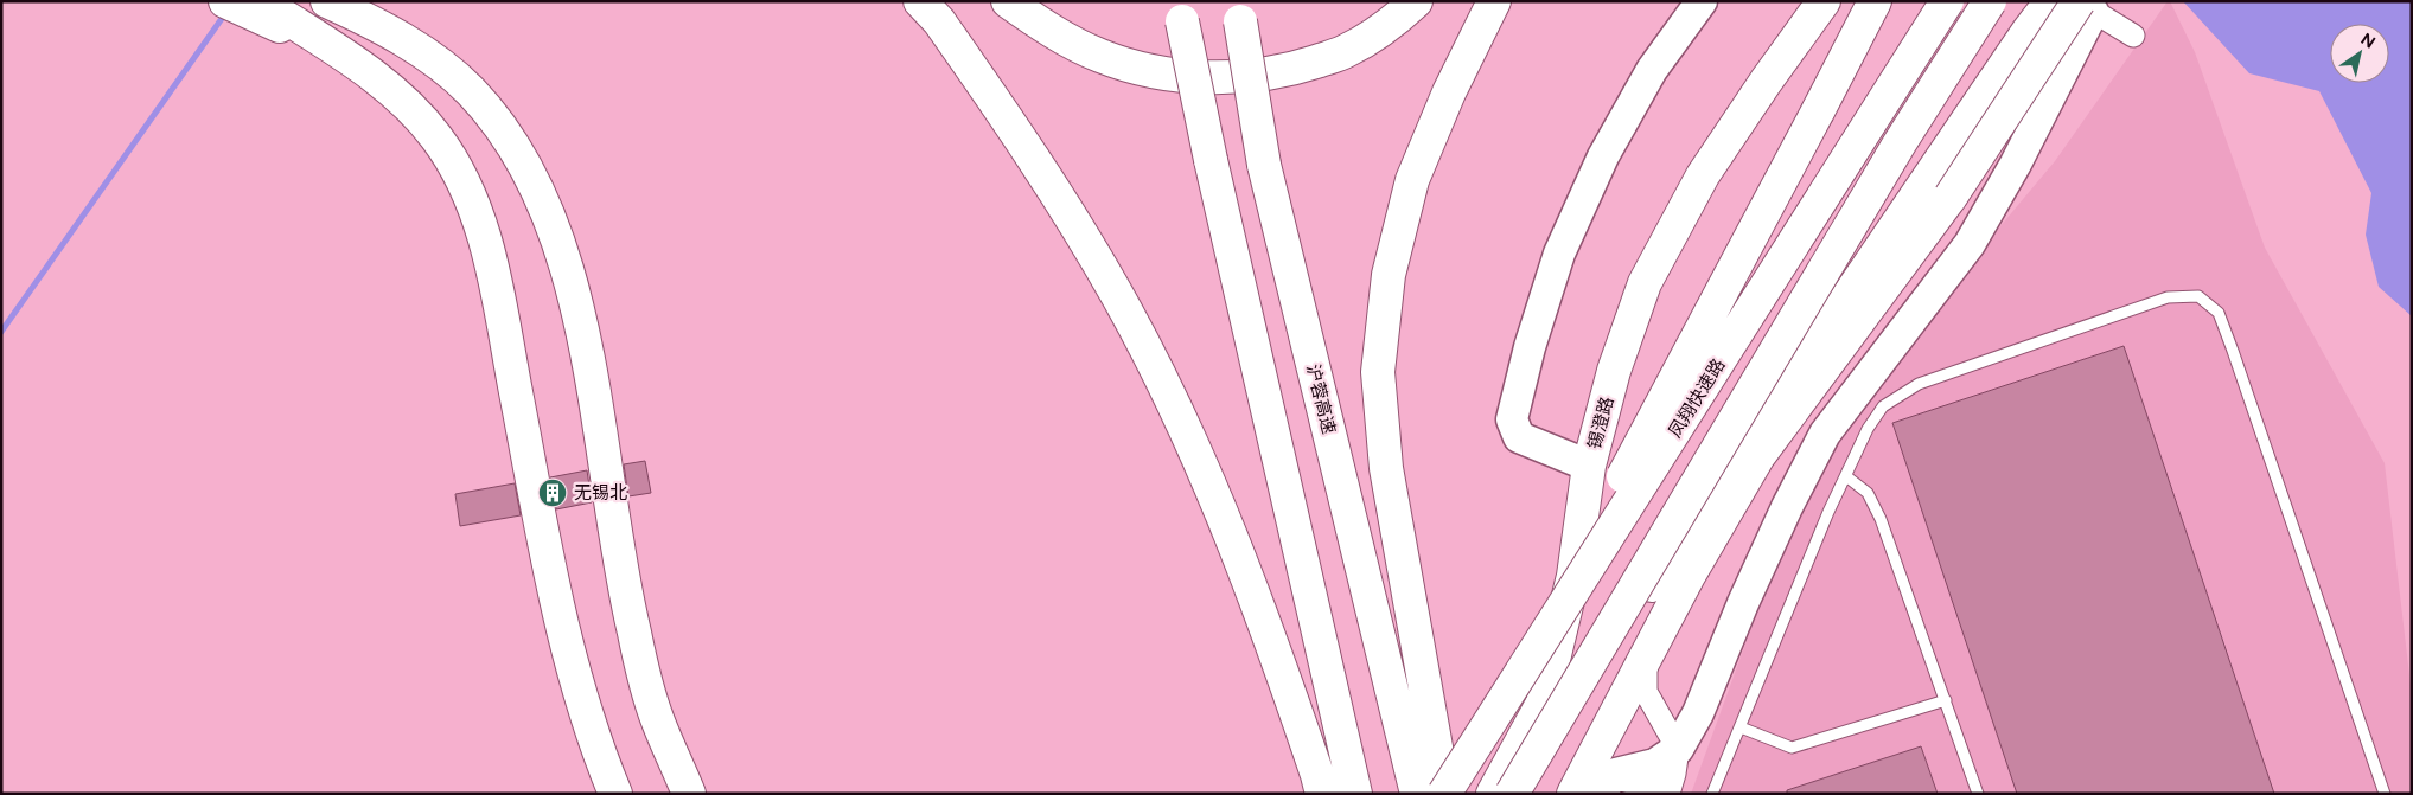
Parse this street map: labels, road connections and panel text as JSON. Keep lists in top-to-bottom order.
{
  "streets": {
    "main road": ["凤翔快速路", "沪蓉高速", "锡澄路"]
  },
  "crossings": [
    ["凤翔快速路", "沪蓉高速"]
  ],
  "places": {
    "building": ["无锡北"]
  },
  "north": "top right"
}
